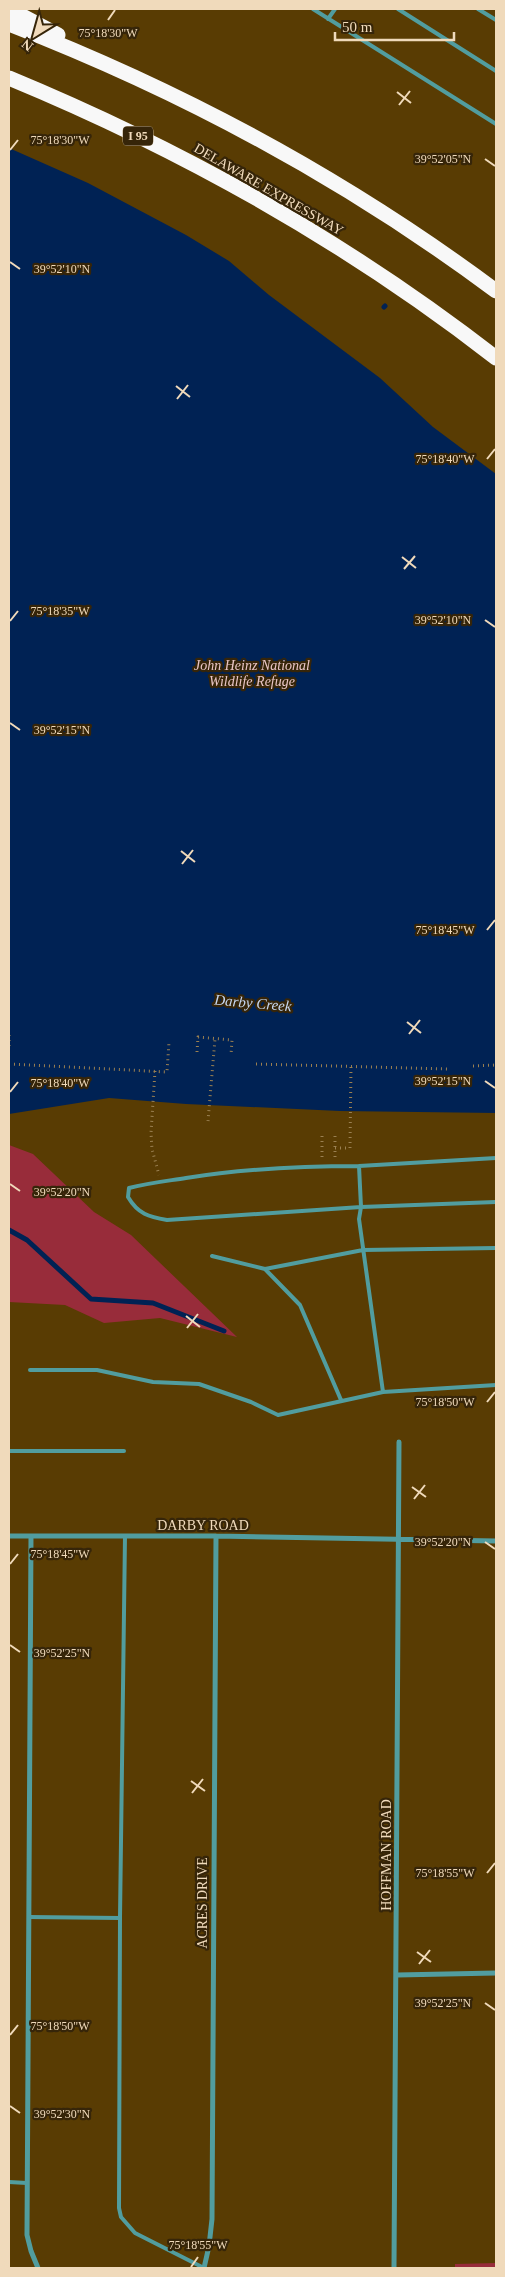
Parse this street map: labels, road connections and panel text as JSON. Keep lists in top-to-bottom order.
{
  "streets": {
    "highway": ["I 95", "DELAWARE EXPRESSWAY"],
    "street": ["DARBY ROAD", "HOFFMAN ROAD", "ACRES DRIVE"]
  },
  "crossings": [
    ["DARBY ROAD", "HOFFMAN ROAD"],
    ["DARBY ROAD", "ACRES DRIVE"]
  ],
  "water": ["Darby Creek"],
  "parks": ["John Heinz National Wildlife Refuge"],
  "scale_bar": "50 m",
  "north": "bottom left",
  "coordinates": [
    "75°18'30\"W",
    "39°52'05\"N",
    "39°52'10\"N",
    "75°18'40\"W",
    "75°18'35\"W",
    "39°52'15\"N",
    "75°18'45\"W",
    "39°52'20\"N",
    "75°18'50\"W",
    "39°52'25\"N",
    "75°18'55\"W",
    "39°52'30\"N"
  ]
}
